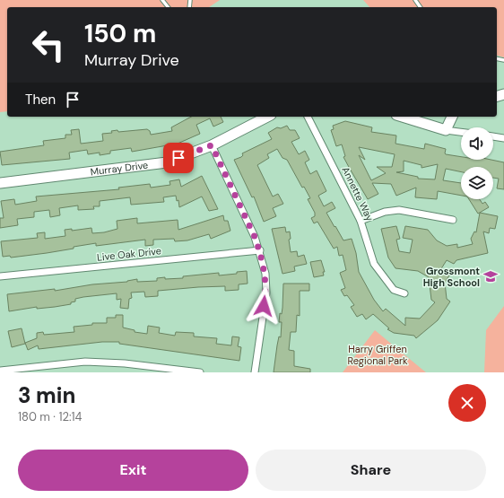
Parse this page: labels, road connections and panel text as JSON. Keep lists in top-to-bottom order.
{
  "streets": {
    "street": ["Murray Drive", "Annette Way", "Live Oak Drive"]
  },
  "parks": ["Harry Griffen Regional Park"],
  "places": {
    "school or university": ["Grossmont High School"]
  },
  "page": {
    "turn": ["150 m", "Murray Drive"],
    "then": "Then",
    "heading": ["3 min", "180 m · 12:14"],
    "buttons": ["Exit", "Share"]
  }
}
